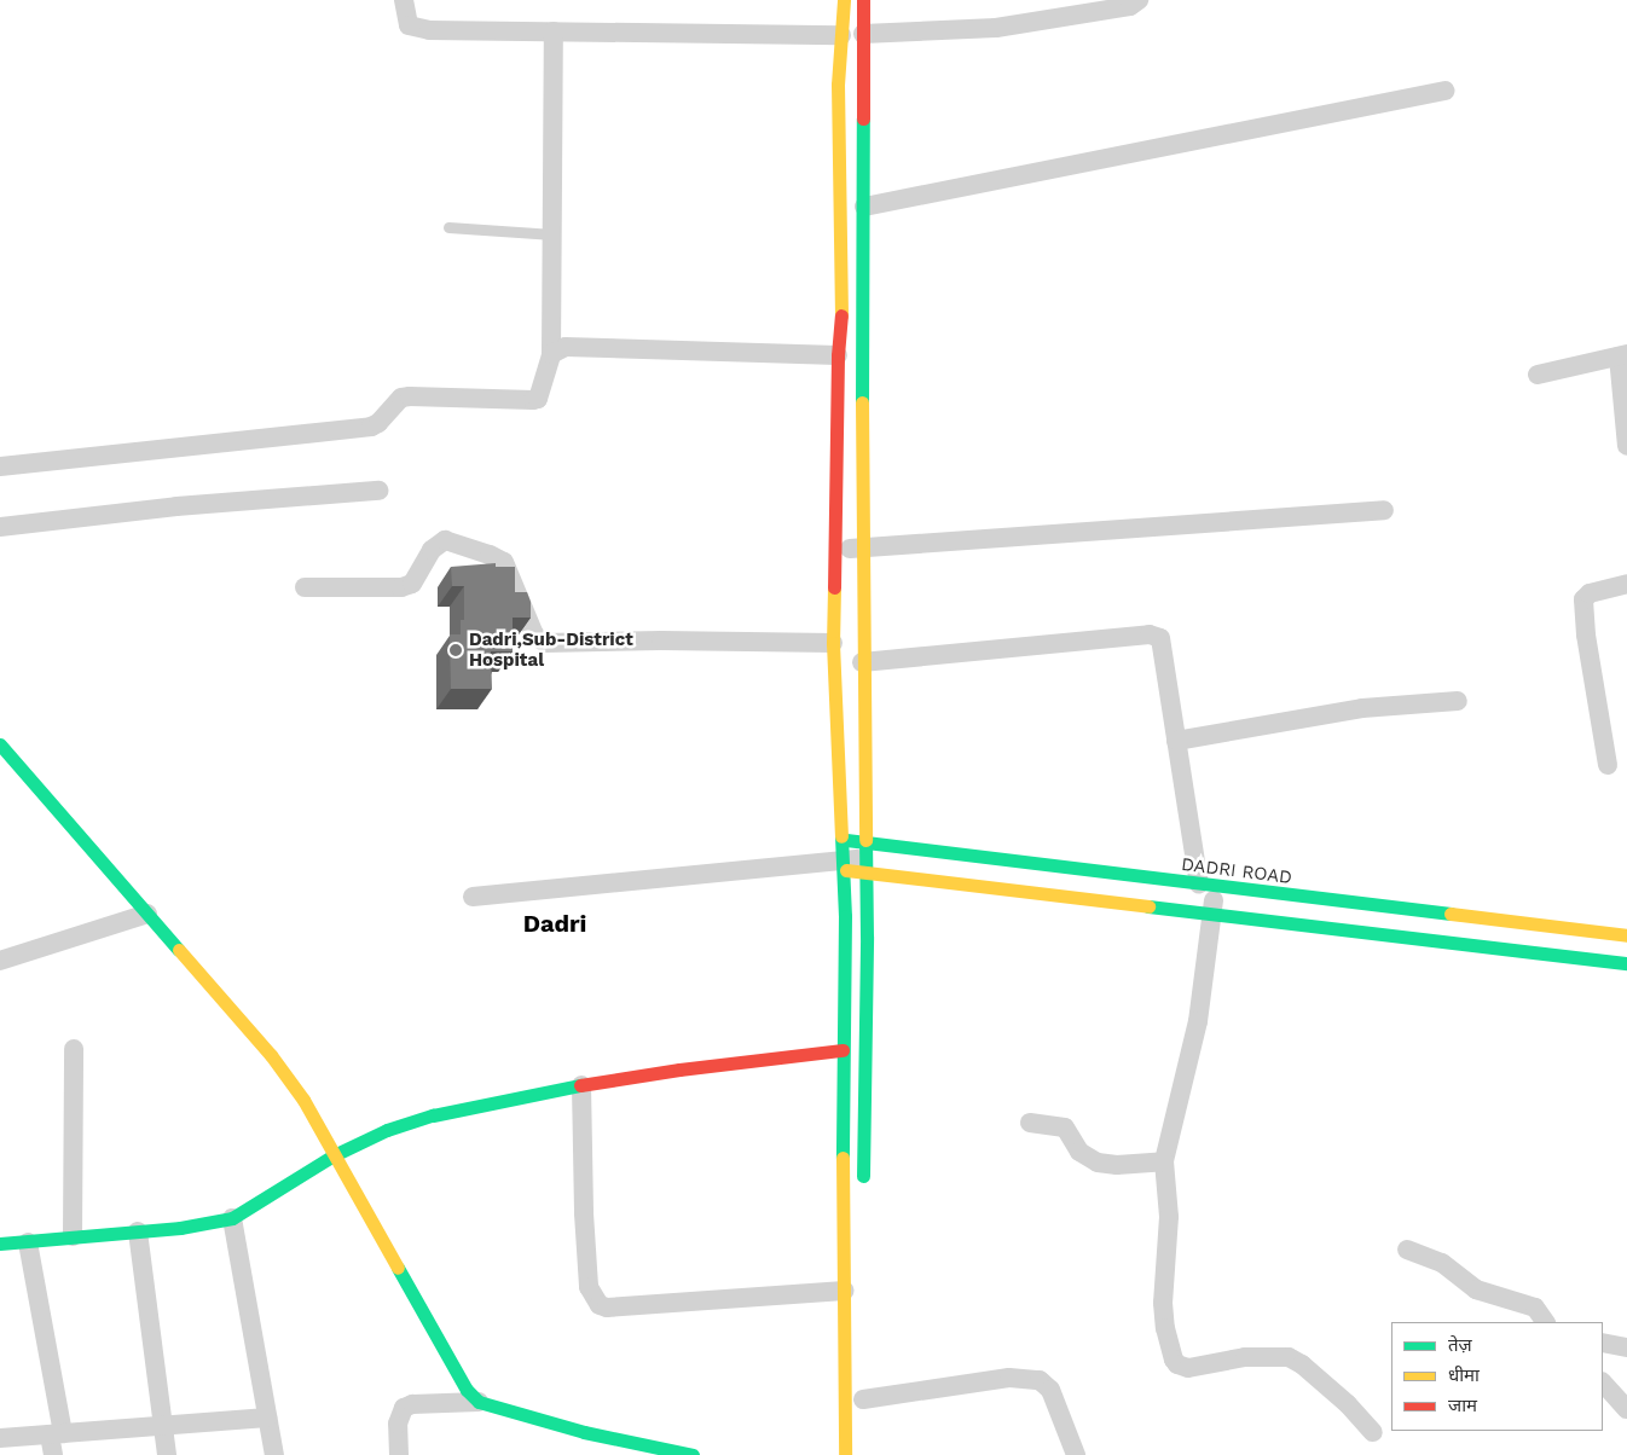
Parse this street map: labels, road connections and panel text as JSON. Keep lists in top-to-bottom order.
{
  "streets": {
    "street": ["DADRI ROAD"]
  },
  "districts": ["Dadri"],
  "places": ["Dadri,Sub-District Hospital"],
  "legend": ["तेज़", "धीमा", "जाम"]
}
